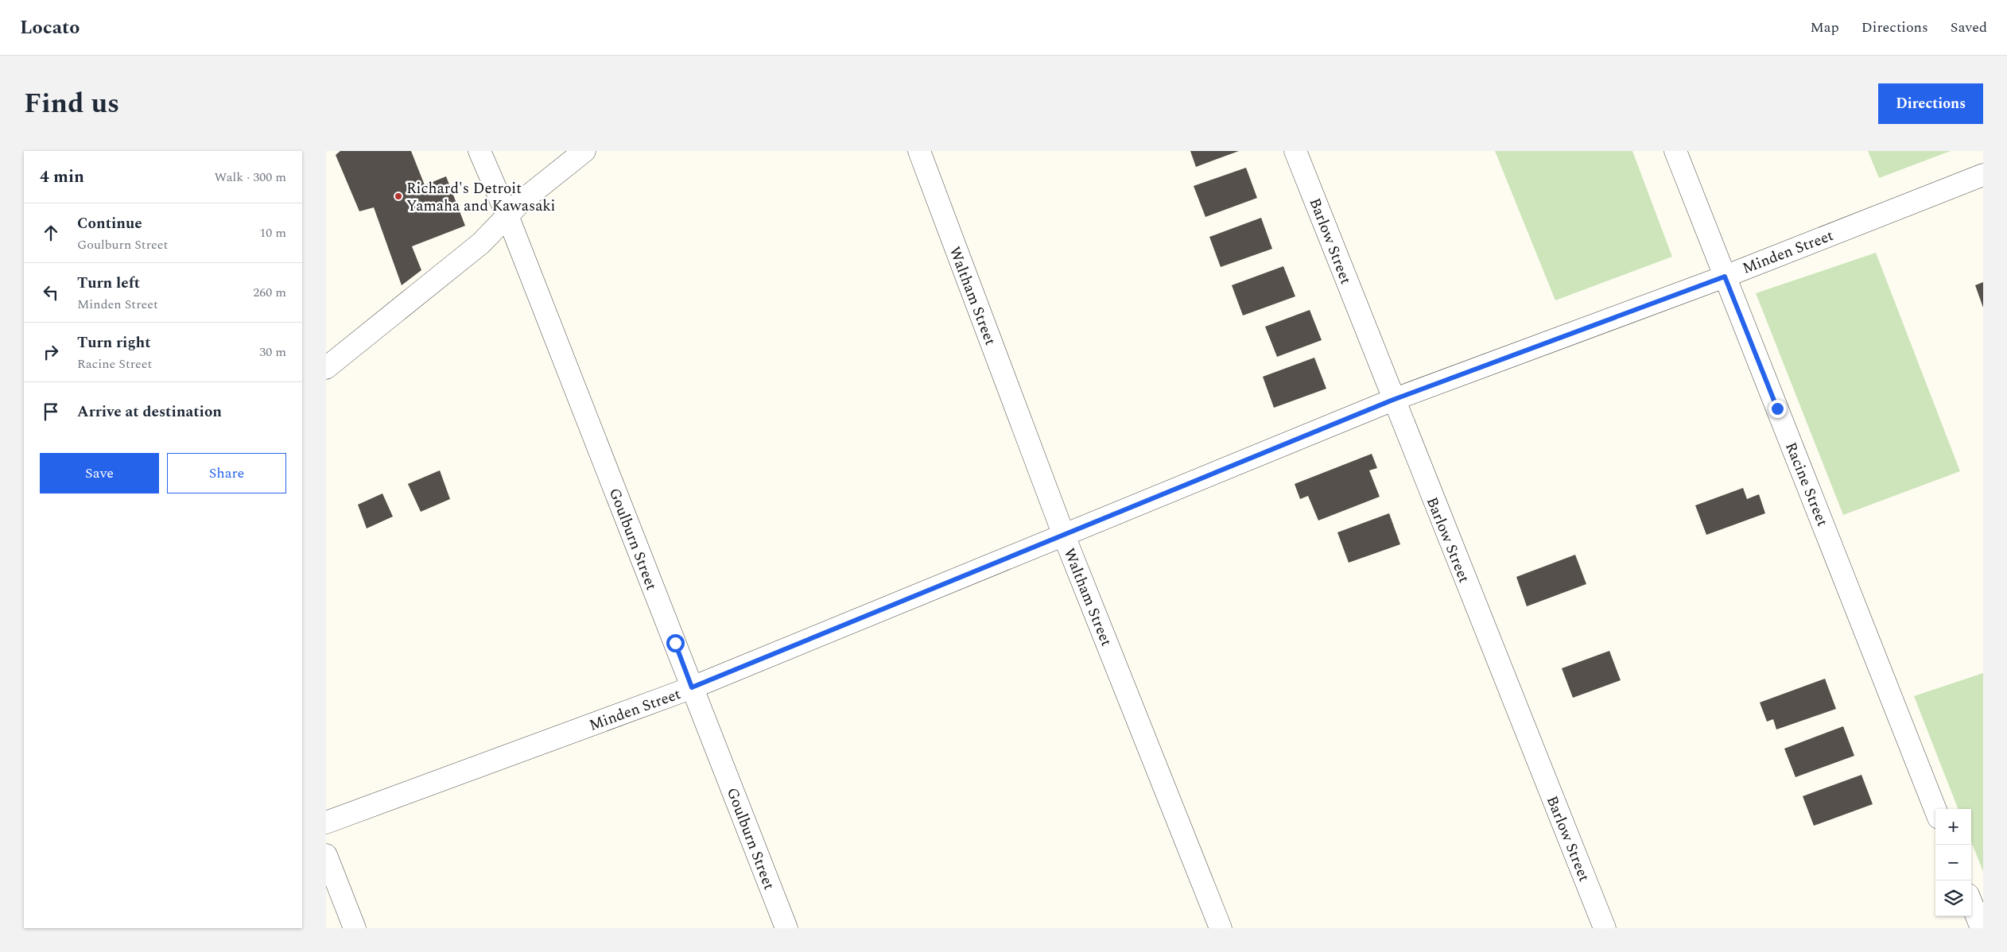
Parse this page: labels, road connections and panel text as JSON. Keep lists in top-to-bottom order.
{
  "streets": {
    "street": [
      "Barlow Street",
      "Minden Street",
      "Waltham Street",
      "Racine Street",
      "Goulburn Street"
    ]
  },
  "crossings": [
    ["Barlow Street", "Minden Street"],
    ["Minden Street", "Waltham Street"],
    ["Minden Street", "Racine Street"],
    ["Minden Street", "Goulburn Street"]
  ],
  "places": ["Richard's Detroit Yamaha and Kawasaki"],
  "page": {
    "header": "Locato",
    "nav": ["Map", "Directions", "Saved"],
    "title": "Find us",
    "buttons": [
      "Directions",
      ["Save", "Share"]
    ],
    "heading": ["4 min", "Walk · 300 m"],
    "list": [
      ["Continue", "Goulburn Street", "10 m"],
      ["Turn left", "Minden Street", "260 m"],
      ["Turn right", "Racine Street", "30 m"],
      "Arrive at destination"
    ],
    "map_buttons": ["+", "−"]
  }
}
